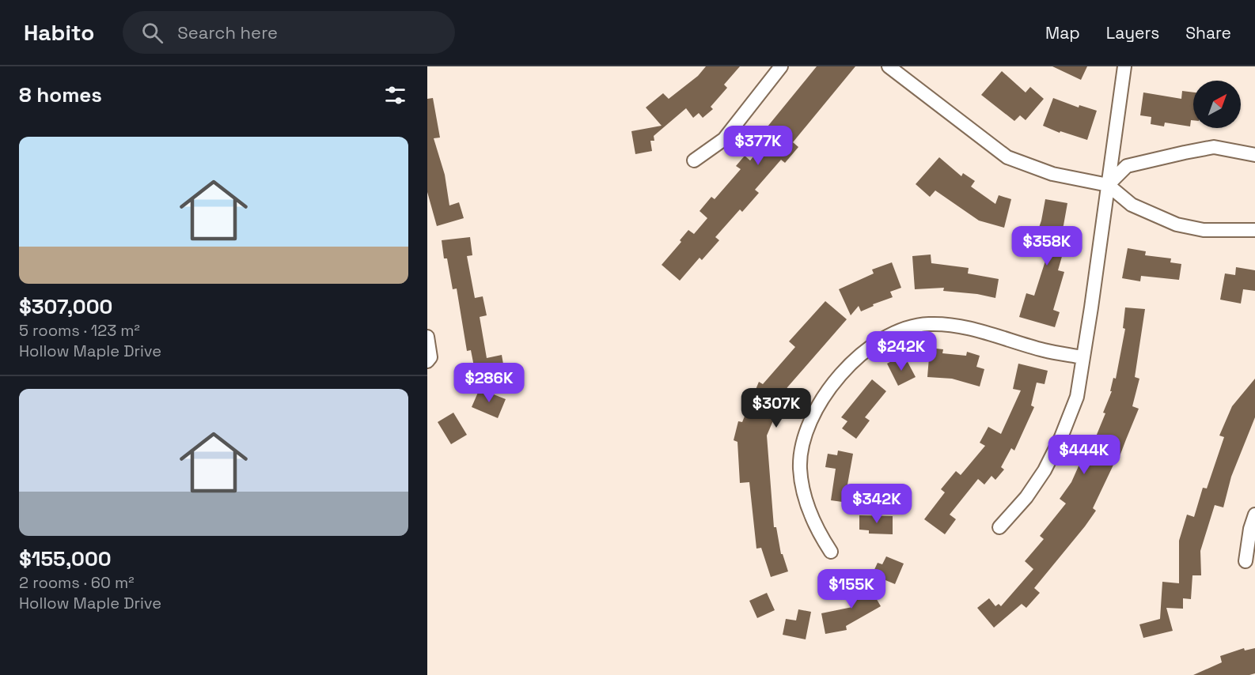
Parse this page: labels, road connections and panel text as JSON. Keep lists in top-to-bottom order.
{
  "north": "top right",
  "page": {
    "header": "Habito",
    "search": "Search here",
    "nav": ["Map", "Layers", "Share"],
    "heading": "8 homes",
    "list": [
      {
        "name": "$307,000",
        "note": "5 rooms · 123 m² · Hollow Maple Drive"
      },
      {
        "name": "$155,000",
        "note": "2 rooms · 60 m² · Hollow Maple Drive"
      }
    ],
    "price": [
      "$377K",
      "$358K",
      "$242K",
      "$286K",
      "$307K",
      "$444K",
      "$342K",
      "$155K"
    ]
  }
}
